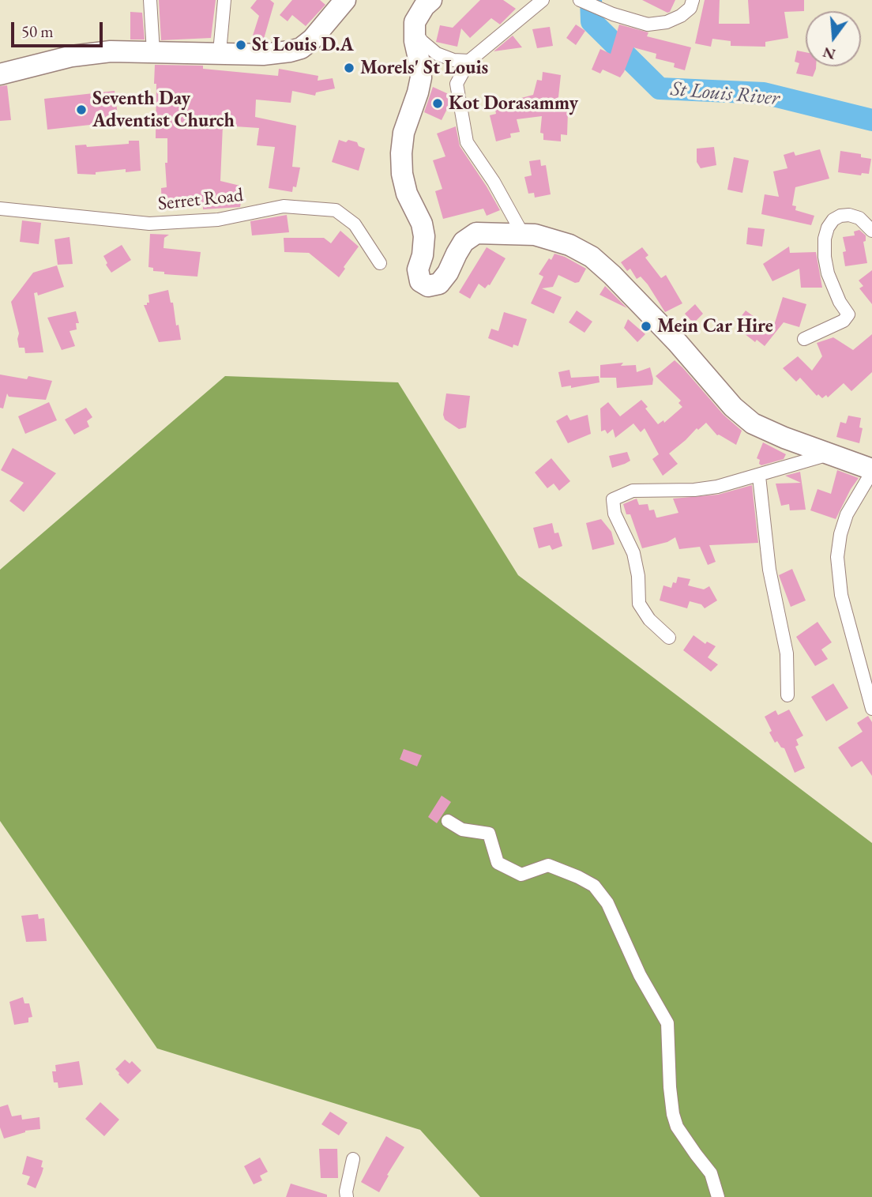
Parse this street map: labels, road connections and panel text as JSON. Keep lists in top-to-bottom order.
{
  "streets": {
    "street": ["Serret Road"]
  },
  "water": ["St Louis River"],
  "places": [
    "St Louis D.A",
    "Morels' St Louis",
    "Kot Dorasammy",
    "Seventh Day Adventist Church",
    "Mein Car Hire"
  ],
  "scale_bar": "50 m",
  "north": "bottom"
}
